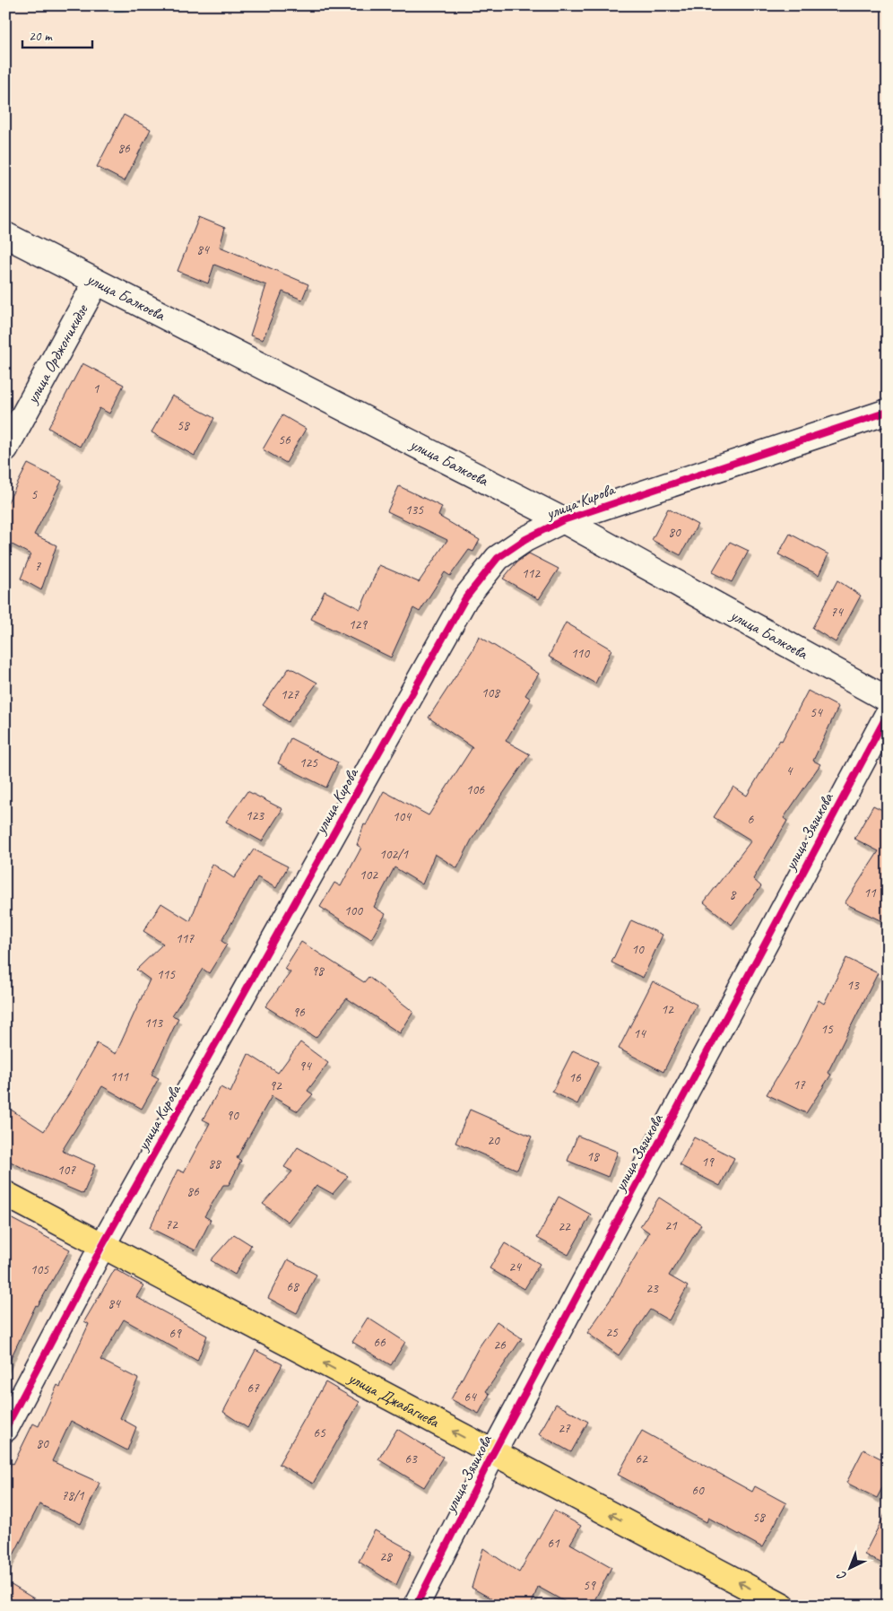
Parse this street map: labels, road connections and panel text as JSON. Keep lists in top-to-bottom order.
{
  "streets": {
    "main road": ["улица Джабагиева"],
    "street": [
      "улица Балкоева",
      "улица Орджоникидзе",
      "улица Кирова",
      "улица Зязикова"
    ]
  },
  "crossings": [
    ["улица Балкоева", "улица Орджоникидзе"],
    ["улица Балкоева", "улица Кирова"],
    ["улица Кирова", "улица Джабагиева"],
    ["улица Зязикова", "улица Джабагиева"]
  ],
  "one_way": ["улица Джабагиева"],
  "house_numbers": [
    "86",
    "84",
    "1",
    "58",
    "56",
    "5",
    "135",
    "80",
    "7",
    "112",
    "74",
    "129",
    "110",
    "108",
    "127",
    "54",
    "125",
    "4",
    "106",
    "123",
    "104",
    "6",
    "102/1",
    "102",
    "11",
    "8",
    "100",
    "117",
    "10",
    "98",
    "115",
    "13",
    "12",
    "96",
    "113",
    "15",
    "14",
    "94",
    "111",
    "16",
    "17",
    "92",
    "90",
    "20",
    "18",
    "19",
    "88",
    "107",
    "86",
    "72",
    "21",
    "22",
    "24",
    "105",
    "68",
    "23",
    "84",
    "25",
    "69",
    "66",
    "26",
    "67",
    "64",
    "27",
    "65",
    "80",
    "63",
    "62",
    "60",
    "78/1",
    "58",
    "61",
    "28",
    "59"
  ],
  "scale_bar": "20 m",
  "north": "bottom left"
}
